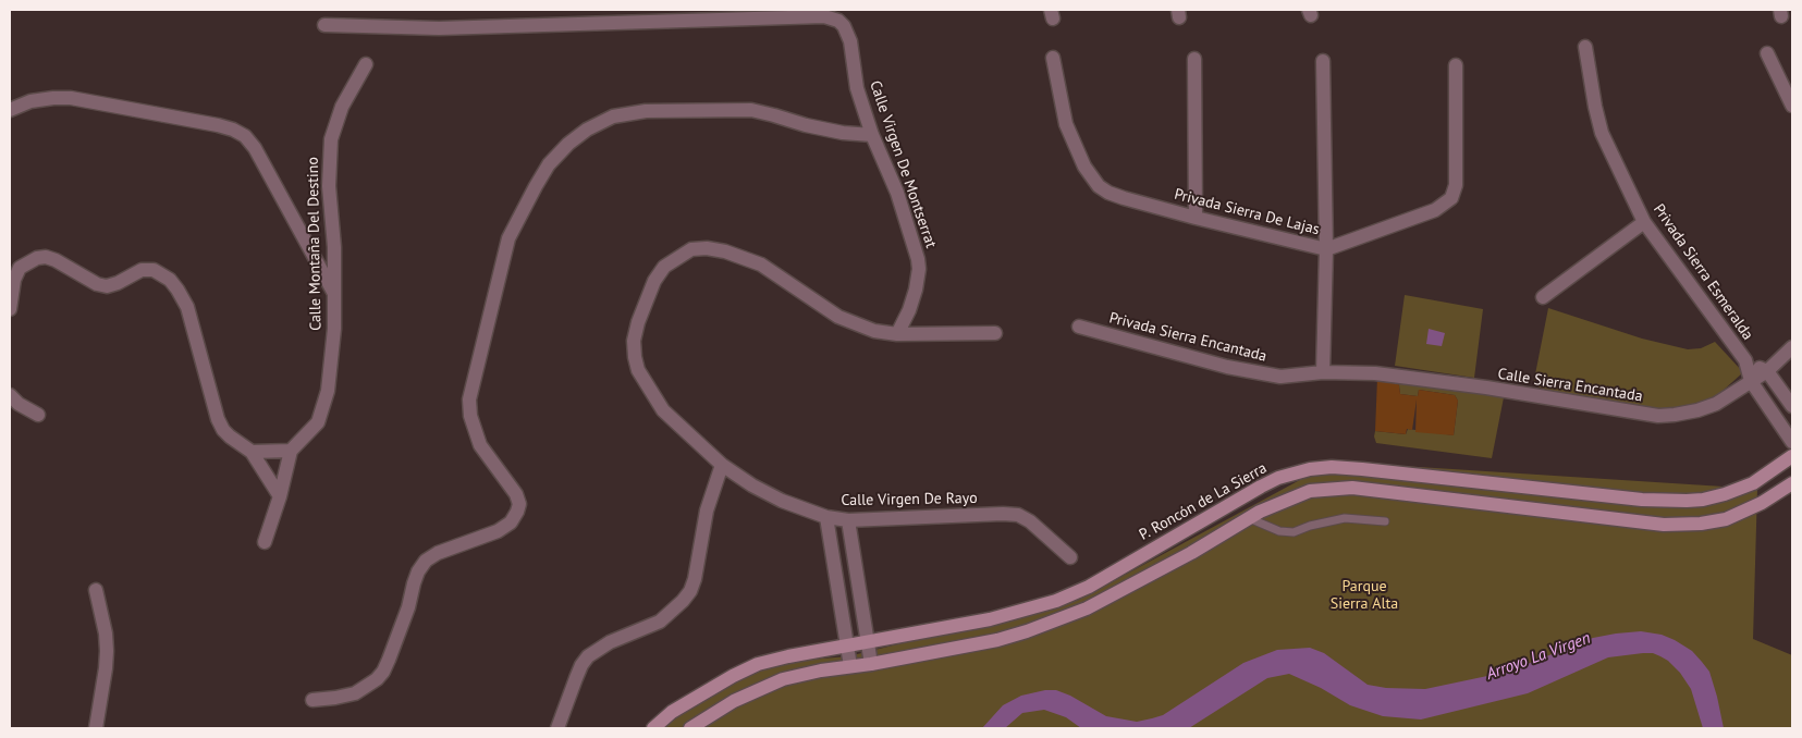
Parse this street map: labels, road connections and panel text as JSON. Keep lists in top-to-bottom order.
{
  "streets": {
    "street": [
      "Calle Virgen De Montserrat",
      "Privada Sierra De Lajas",
      "Calle Montaña Del Destino",
      "Privada Sierra Esmeralda",
      "Privada Sierra Encantada",
      "Calle Sierra Encantada",
      "Calle Virgen De Rayo",
      "P. Roncón de La Sierra"
    ]
  },
  "crossings": [
    ["Calle Virgen De Montserrat", "Calle Virgen De Rayo"],
    ["Privada Sierra Esmeralda", "Calle Sierra Encantada"],
    ["Privada Sierra Encantada", "Calle Sierra Encantada"]
  ],
  "water": ["Arroyo La Virgen"],
  "parks": ["Parque Sierra Alta"]
}
